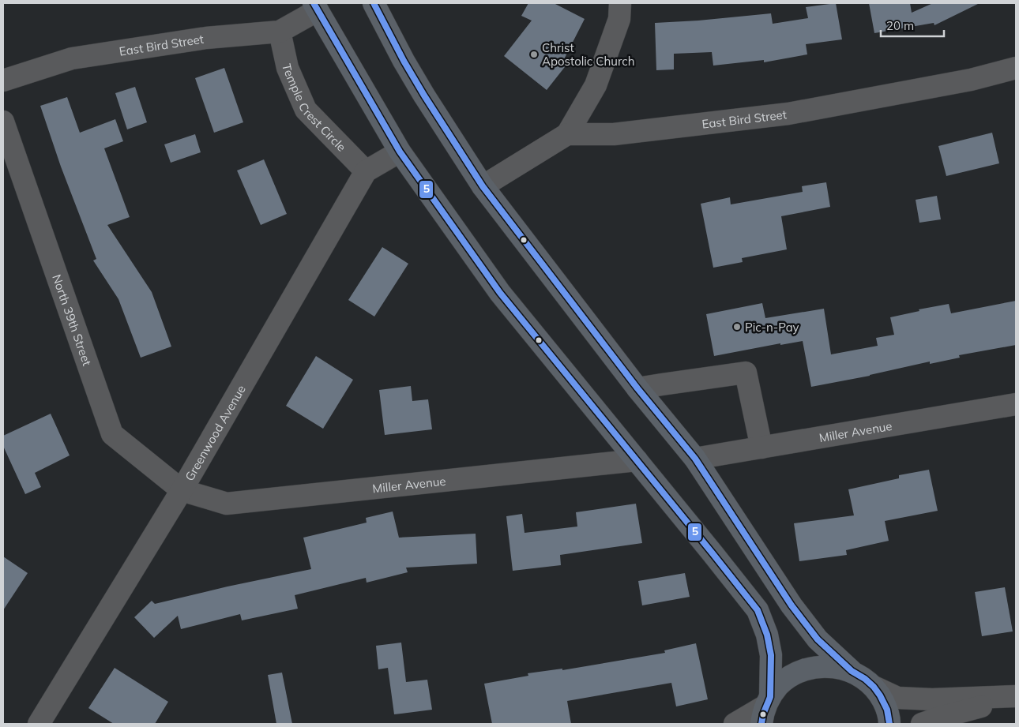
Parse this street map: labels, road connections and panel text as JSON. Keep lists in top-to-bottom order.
{
  "streets": {
    "street": [
      "East Bird Street",
      "Temple Crest Circle",
      "North 39th Street",
      "Miller Avenue",
      "Greenwood Avenue"
    ]
  },
  "crossings": [
    ["East Bird Street", "Temple Crest Circle"],
    ["Temple Crest Circle", "Greenwood Avenue"],
    ["North 39th Street", "Miller Avenue"],
    ["North 39th Street", "Greenwood Avenue"],
    ["Miller Avenue", "Greenwood Avenue"]
  ],
  "places": ["Christ Apostolic Church", "Pic-n-Pay"],
  "lines": ["transit line 5"],
  "scale_bar": "20 m"
}
